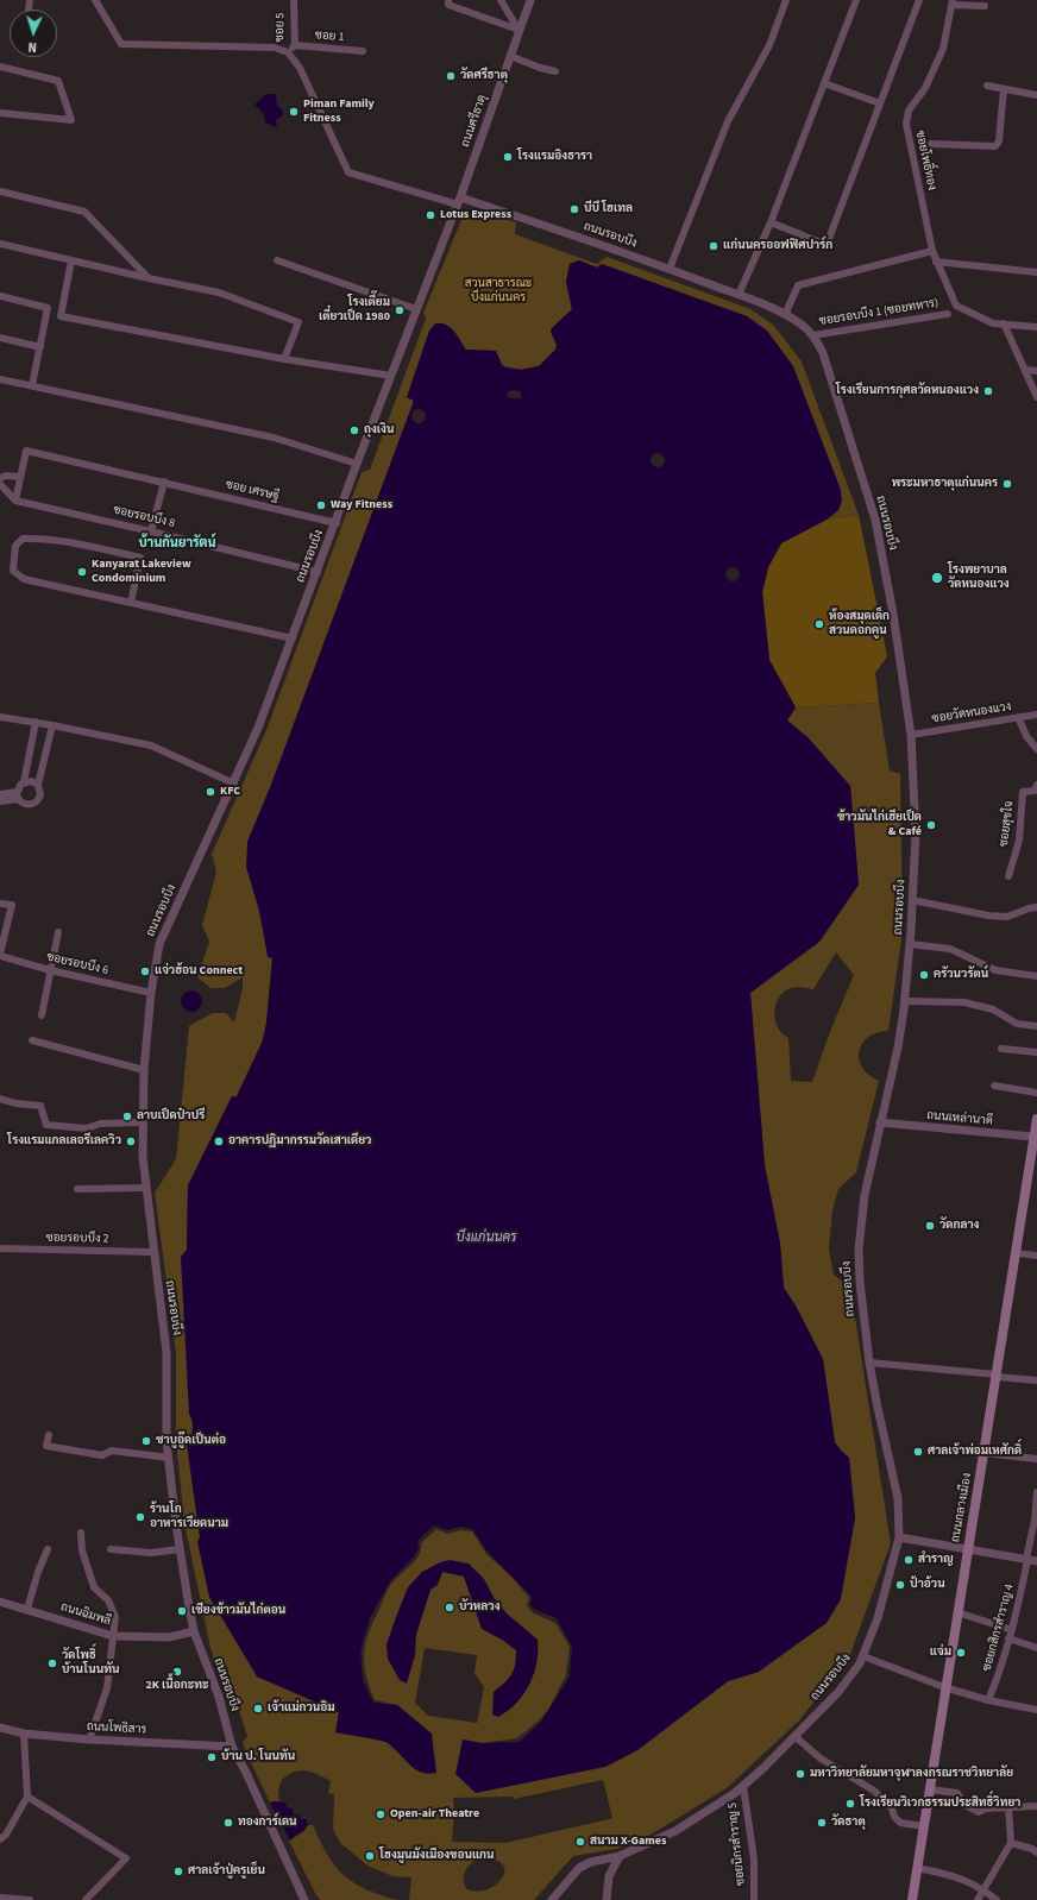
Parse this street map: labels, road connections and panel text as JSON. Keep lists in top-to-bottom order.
{
  "streets": {
    "main road": ["ถนนกลางเมือง"],
    "street": [
      "ซอย 5",
      "ซอย 1",
      "ถนนศรีธาตุ",
      "ซอยโพธิ์ทอง",
      "ถนนรอบบึง",
      "ซอยรอบบึง 1 (ซอยทหาร)",
      "ซอย เศรษฐี",
      "ซอยรอบบึง 8",
      "ซอยวัดหนองแวง",
      "ซอยสุขใจ",
      "ซอยรอบบึง 6",
      "ถนนเหล่านาดี",
      "ซอยรอบบึง 2",
      "ถนนฉิมพลี",
      "ซอยกสิกรสำราญ 4",
      "ถนนโพธิสาร",
      "ซอยนิกรสำราญ 5"
    ]
  },
  "crossings": [
    ["ซอย 5", "ซอย 1"],
    ["ถนนศรีธาตุ", "ถนนรอบบึง"],
    ["ถนนรอบบึง", "ซอยรอบบึง 1 (ซอยทหาร)"],
    ["ถนนรอบบึง", "ซอย เศรษฐี"],
    ["ถนนรอบบึง", "ซอยรอบบึง 8"],
    ["ถนนรอบบึง", "ซอยวัดหนองแวง"],
    ["ถนนรอบบึง", "ซอยรอบบึง 6"],
    ["ถนนรอบบึง", "ถนนเหล่านาดี"],
    ["ถนนรอบบึง", "ซอยรอบบึง 2"],
    ["ถนนรอบบึง", "ถนนฉิมพลี"],
    ["ถนนรอบบึง", "ถนนโพธิสาร"],
    ["ถนนรอบบึง", "ซอยนิกรสำราญ 5"],
    ["ถนนเหล่านาดี", "ถนนกลางเมือง"]
  ],
  "districts": ["บ้านกันยารัตน์"],
  "water": ["บึงแก่นนคร"],
  "parks": ["สวนสาธารณะ บึงแก่นนคร"],
  "places": [
    "วัดศรีธาตุ",
    "Piman Family Fitness",
    "โรงแรมอิงธารา",
    "บีบี โฮเทล",
    "Lotus Express",
    "แก่นนครออฟฟิศปาร์ก",
    "โรงเตี๊ยม เตี๋ยวเป็ด 1980",
    "โรงเรียนการกุศลวัดหนองแวง",
    "ถุงเงิน",
    "พระมหาธาตุแก่นนคร",
    "Way Fitness",
    "Kanyarat Lakeview Condominium",
    "โรงพยาบาล วัดหนองแวง",
    "ห้องสมุดเด็ก สวนดอกคูน",
    "KFC",
    "ข้าวมันไก่เฮียเป็ด & Café",
    "แจ่วฮ้อน Connect",
    "ครัวนวรัตน์",
    "ลาบเป็ดป๋าปรี",
    "โรงแรมแกลเลอรีเลควิว",
    "อาคารปฏิมากรรมวัดเสาเดียว",
    "วัดกลาง",
    "ชาบูอู๊ดเป็นต่อ",
    "ศาลเจ้าพ่อมเหศักดิ์",
    "ร้านโก อาหารเวียดนาม",
    "สำราญ",
    "ป้าอ้วน",
    "บัวหลวง",
    "เชียงข้าวมันไก่ตอน",
    "แจ่ม",
    "วัดโพธิ์ บ้านโนนทัน",
    "2K เนื้อกะทะ",
    "เจ้าแม่กวนอิม",
    "บ้าน ป. โนนทัน",
    "มหาวิทยาลัยมหาจุฬาลงกรณราชวิทยาลัย",
    "โรงเรียนวิเวกธรรมประสิทธิ์วิทยา",
    "Open-air Theatre",
    "ทองการ์เดน",
    "วัดธาตุ",
    "สนาม X-Games",
    "โฮงมูนมังเมืองขอนแกน",
    "ศาลเจ้าปู่ครูเย็น"
  ],
  "north": "bottom"
}
